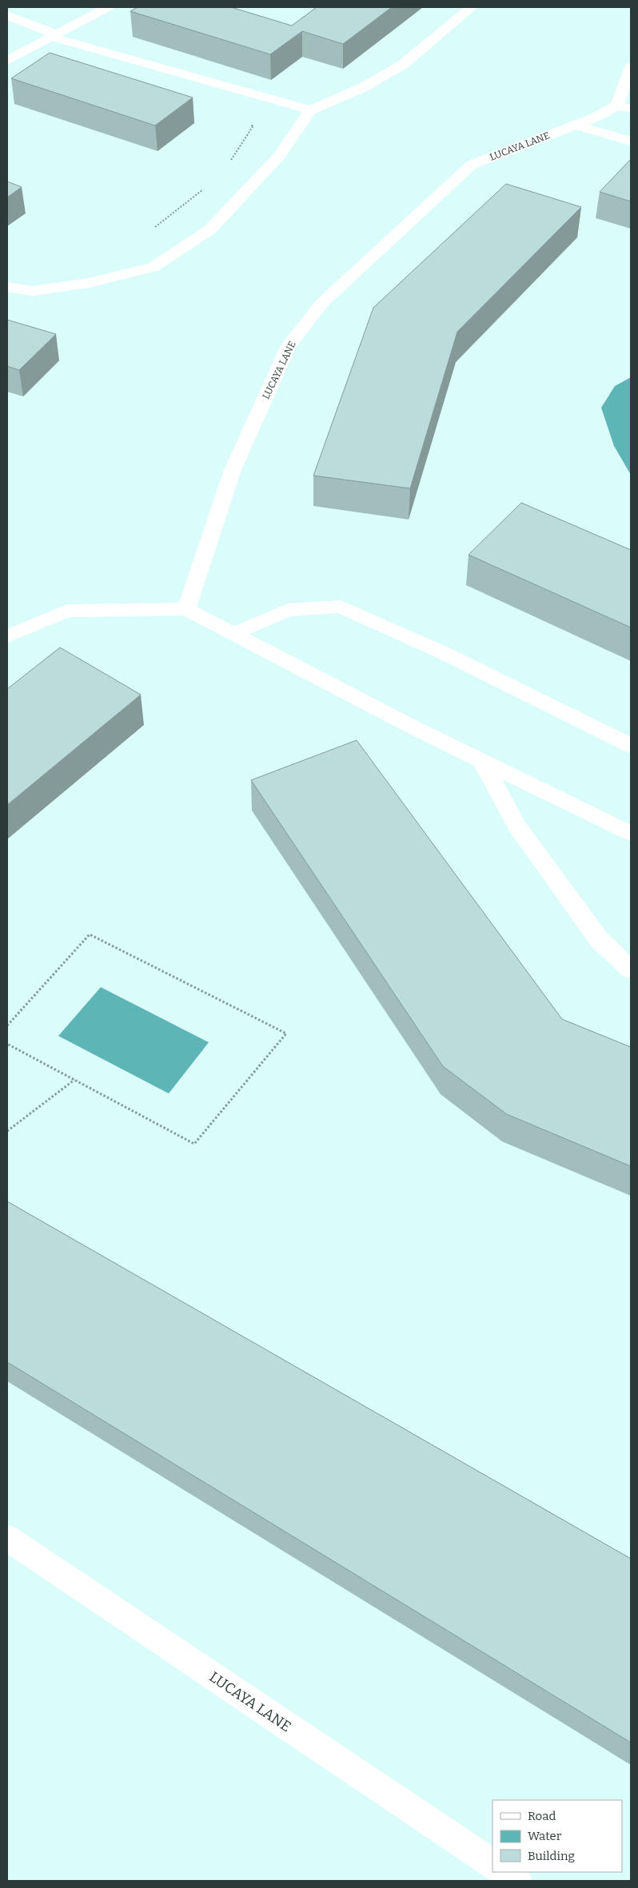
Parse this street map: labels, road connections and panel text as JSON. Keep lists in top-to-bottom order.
{
  "streets": {
    "street": ["LUCAYA LANE"]
  },
  "legend": ["Road", "Water", "Building"]
}
